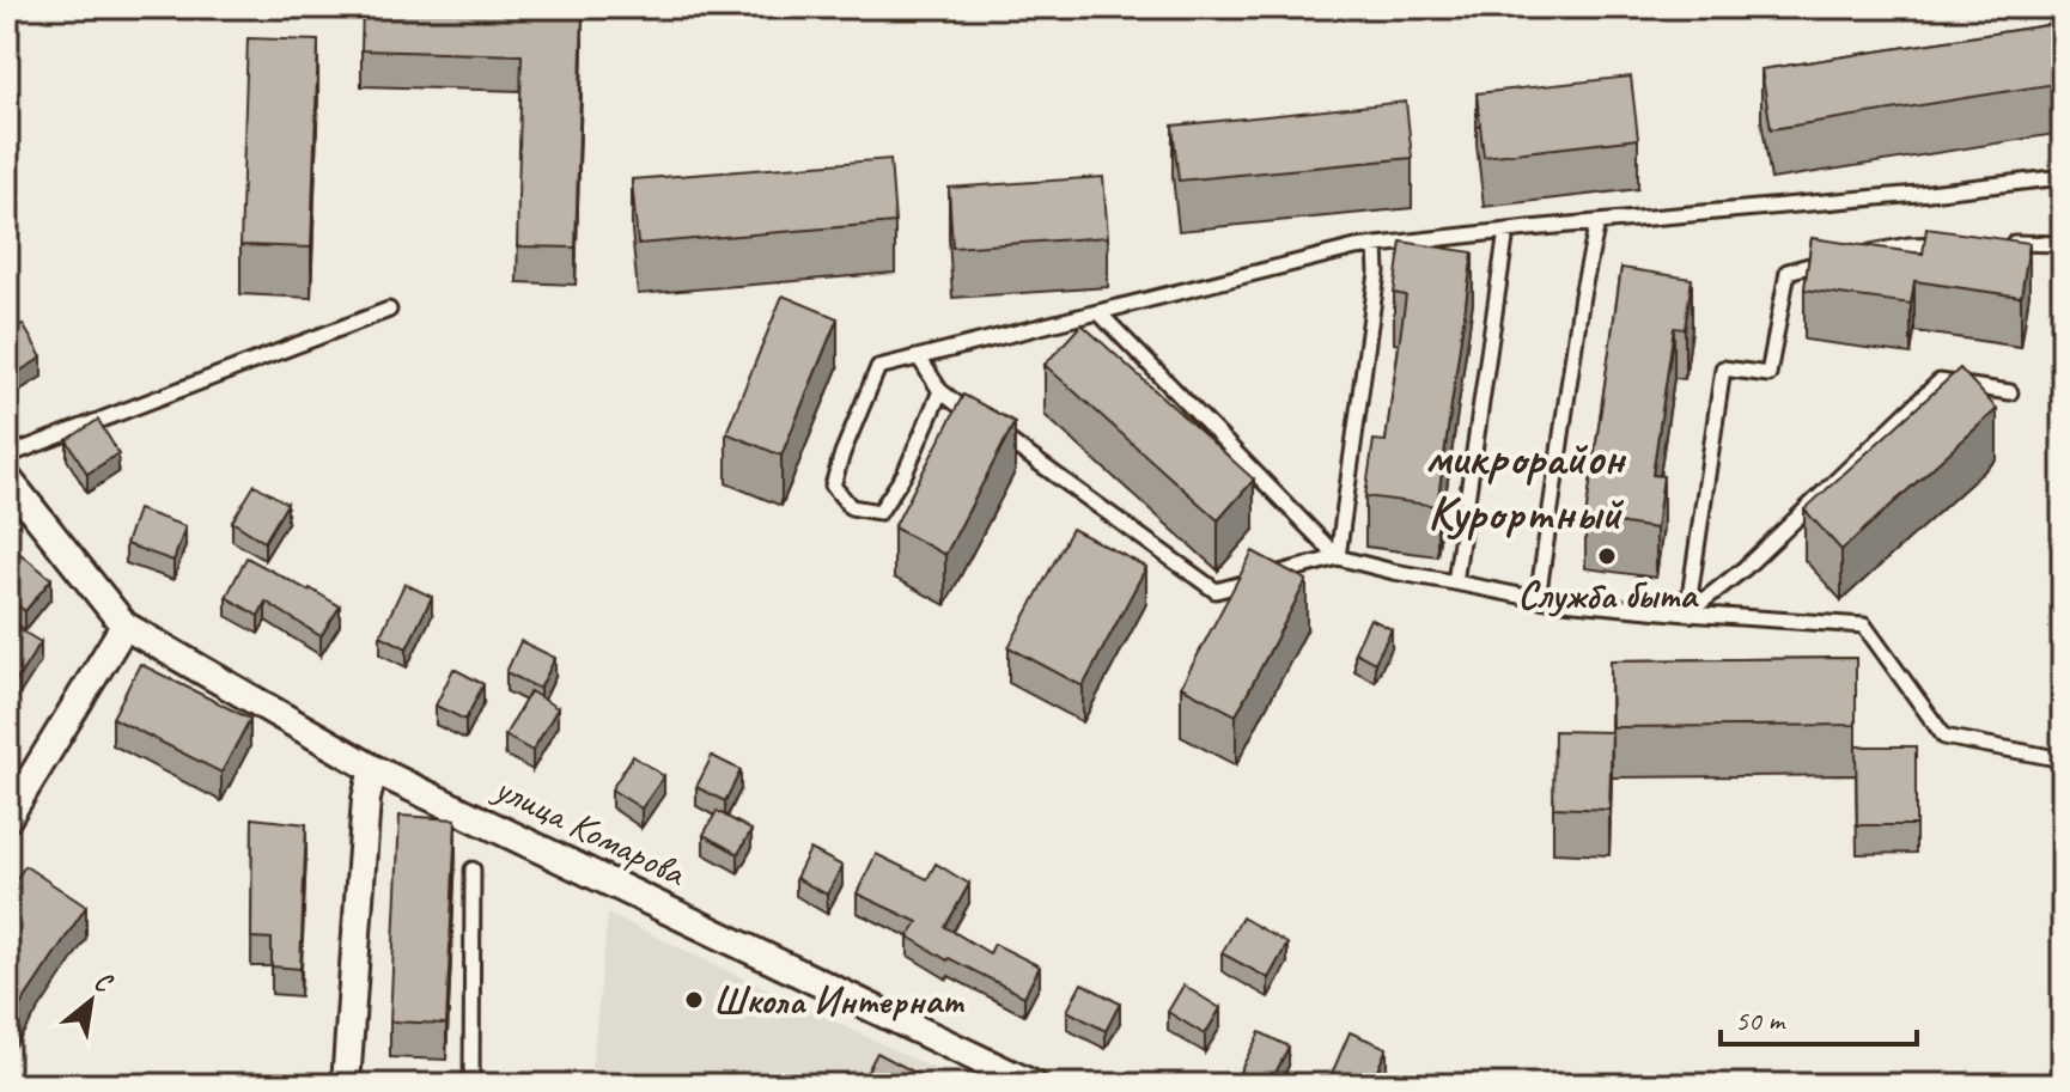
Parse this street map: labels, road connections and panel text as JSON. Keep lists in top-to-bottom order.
{
  "streets": {
    "street": ["улица Комарова"]
  },
  "districts": ["микрорайон Курортный"],
  "places": ["Служба быта", "Школа Интернат"],
  "scale_bar": "50 m",
  "north": "top right"
}
